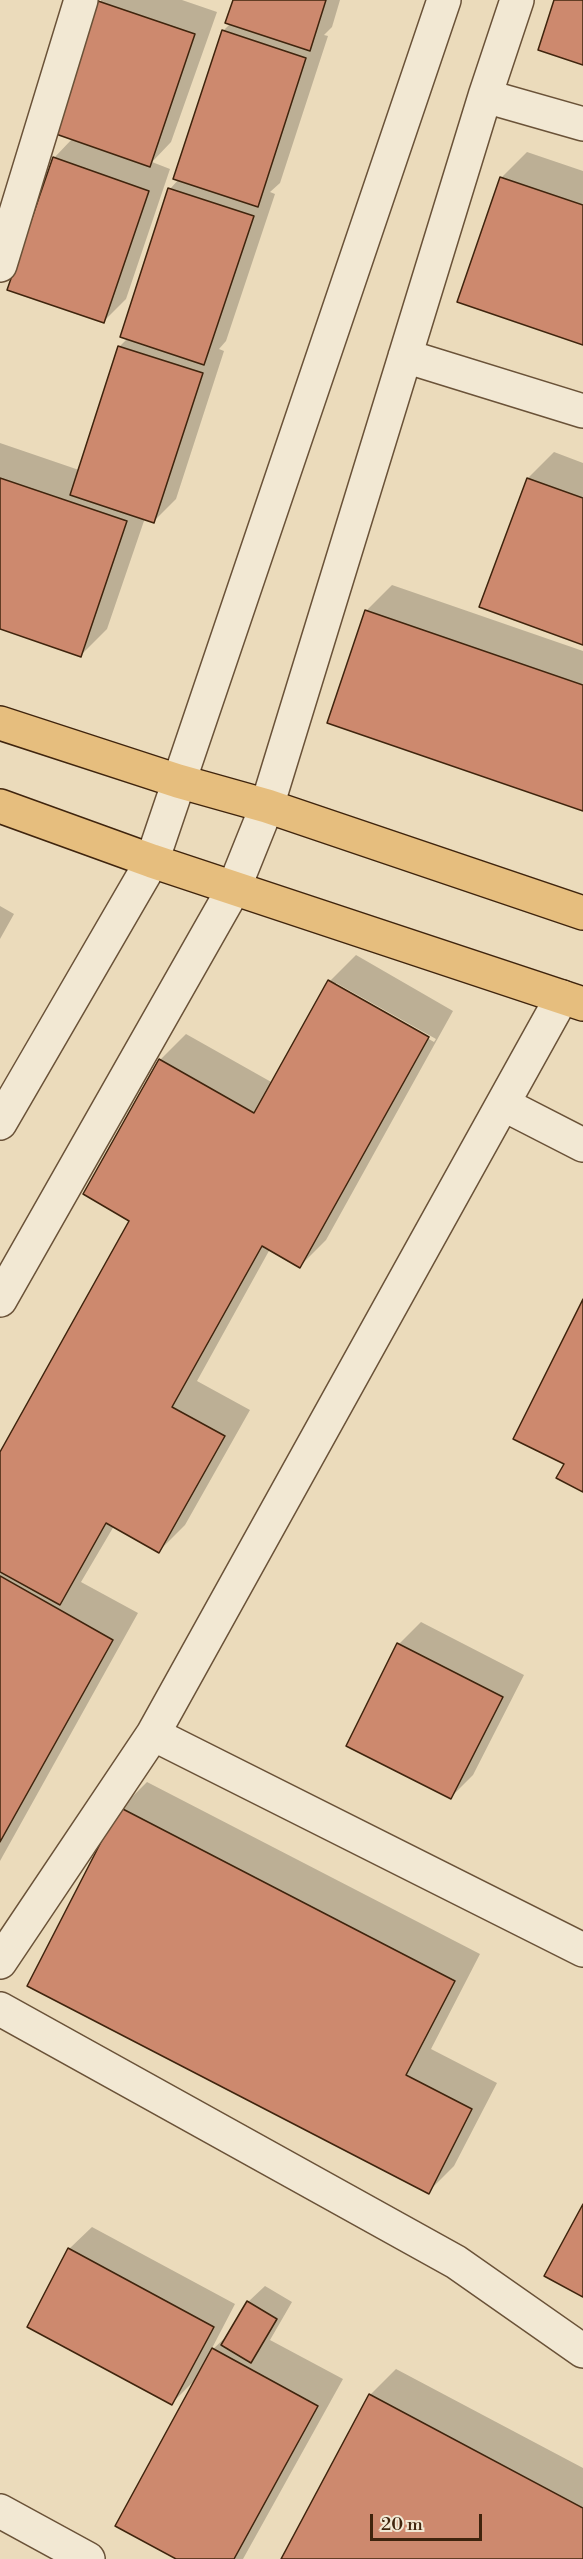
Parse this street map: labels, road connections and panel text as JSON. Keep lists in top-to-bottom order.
{
  "scale_bar": "20 m"
}
